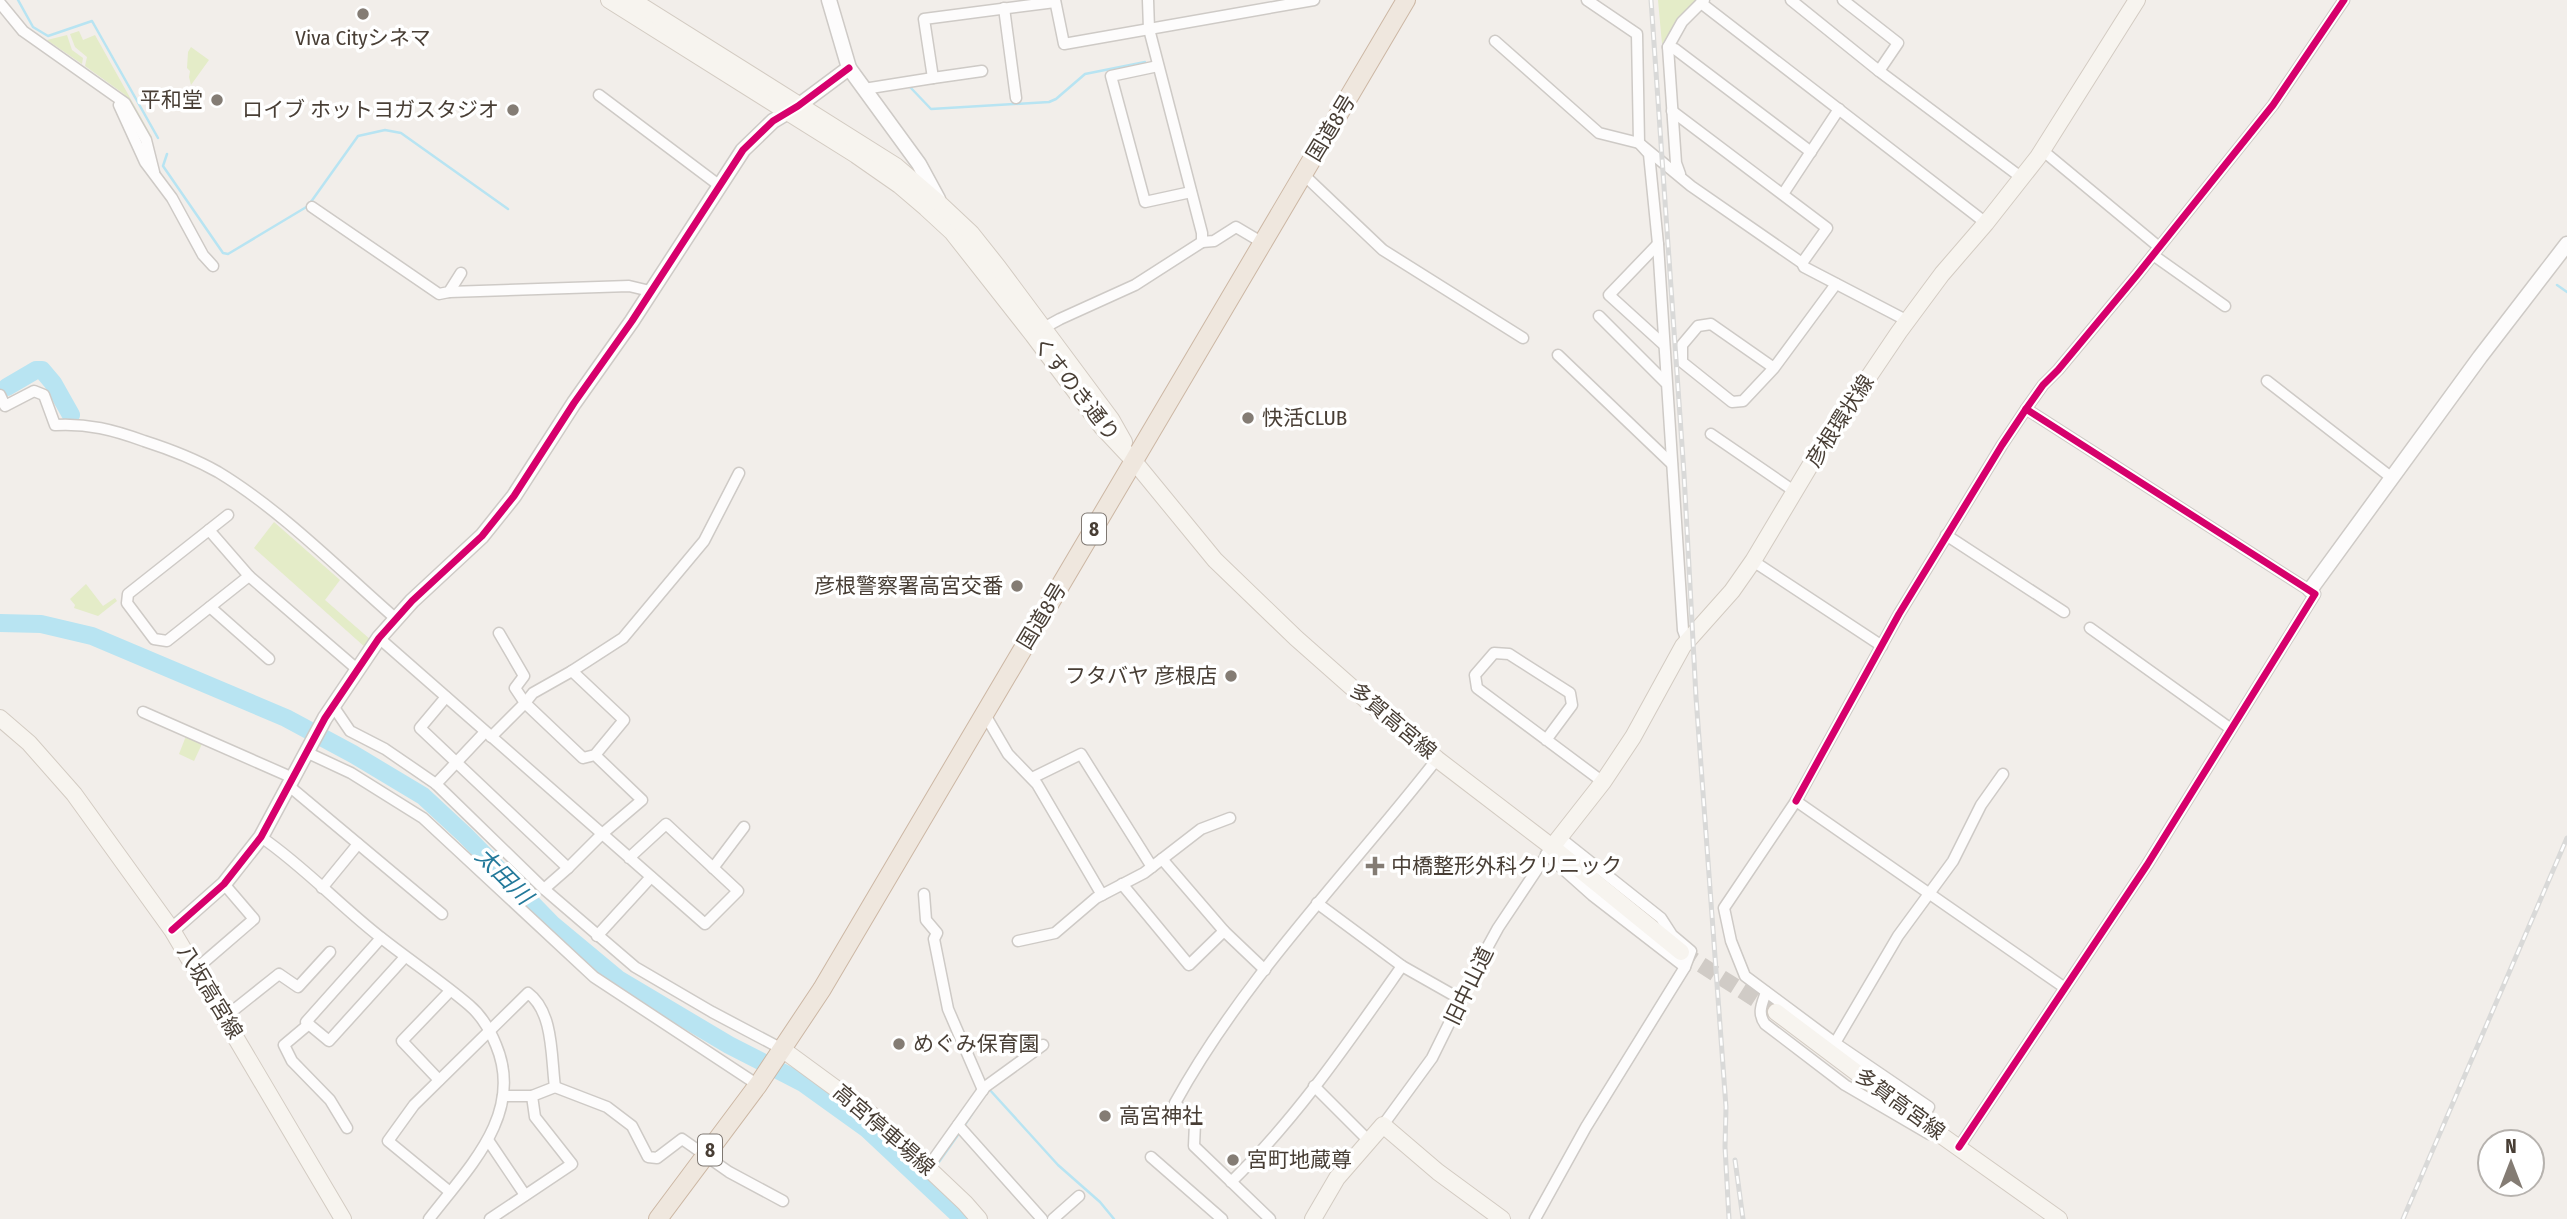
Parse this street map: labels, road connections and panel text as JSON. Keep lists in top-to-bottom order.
{
  "streets": {
    "highway": ["国道8号", "8"],
    "main road": [
      "くすのき通り",
      "彦根環状線",
      "多賀高宮線",
      "八坂高宮線",
      "高宮停車場線"
    ],
    "street": ["旧中山道"]
  },
  "crossings": [
    ["国道8号", "くすのき通り"],
    ["国道8号", "多賀高宮線"],
    ["国道8号", "高宮停車場線"],
    ["くすのき通り", "多賀高宮線"],
    ["彦根環状線", "多賀高宮線"],
    ["彦根環状線", "旧中山道"],
    ["多賀高宮線", "旧中山道"]
  ],
  "water": ["太田川"],
  "places": {
    "other": [
      "Viva Cityシネマ",
      "平和堂",
      "ロイブ ホットヨガスタジオ",
      "快活CLUB",
      "彦根警察署高宮交番",
      "フタバヤ 彦根店",
      "めぐみ保育園",
      "高宮神社",
      "宮町地蔵尊"
    ],
    "health": ["中橋整形外科クリニック"]
  },
  "north": "top"
}
